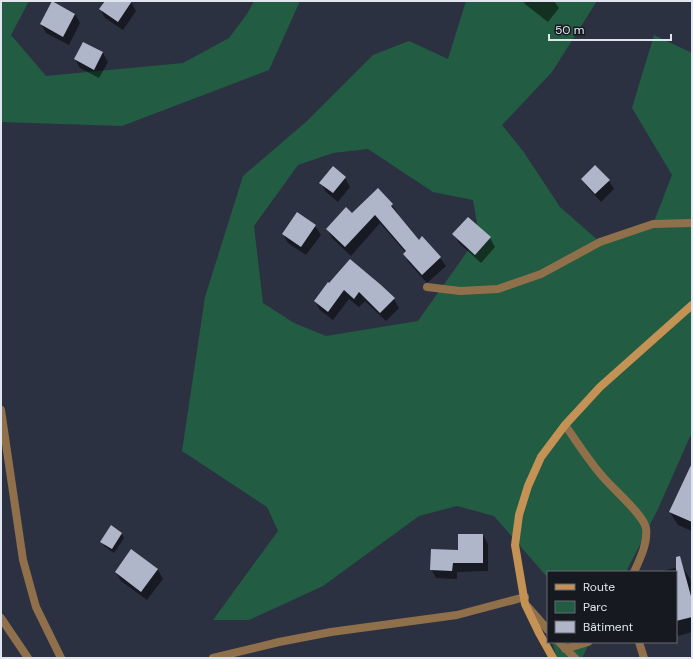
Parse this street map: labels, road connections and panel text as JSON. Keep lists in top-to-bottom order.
{
  "legend": ["Route", "Parc", "Bâtiment"],
  "scale_bar": "50 m"
}
